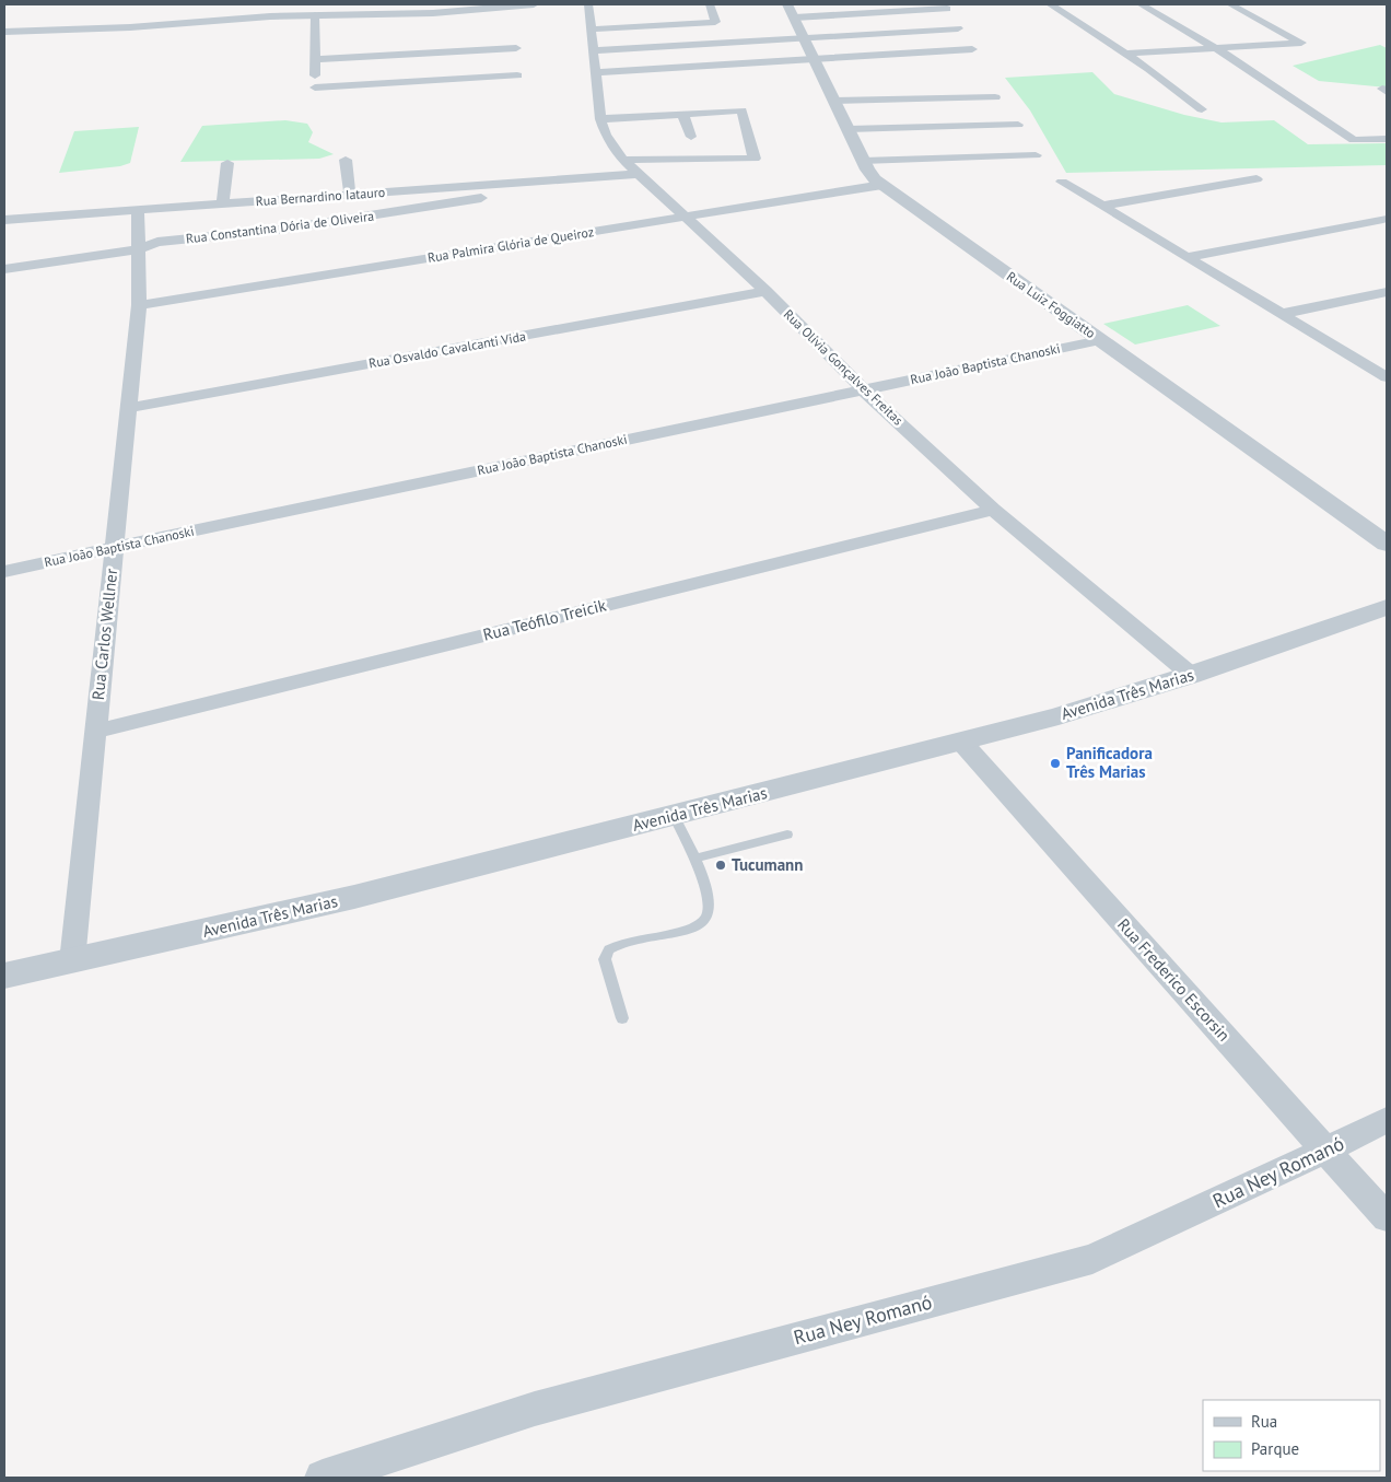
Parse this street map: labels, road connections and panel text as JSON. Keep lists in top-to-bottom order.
{
  "streets": {
    "street": [
      "Rua Bernardino Iatauro",
      "Rua Constantina Dória de Oliveira",
      "Rua Palmira Glória de Queiroz",
      "Rua Luiz Foggiatto",
      "Rua Osvaldo Cavalcanti Vida",
      "Rua João Baptista Chanoski",
      "Rua Olívia Gonçalves Freitas",
      "Rua Teófilo Treicik",
      "Rua Carlos Wellner",
      "Avenida Três Marias",
      "Rua Frederico Escorsin",
      "Rua Ney Romanó"
    ]
  },
  "crossings": [
    ["Rua Bernardino Iatauro", "Rua Constantina Dória de Oliveira"],
    ["Rua Bernardino Iatauro", "Rua Olívia Gonçalves Freitas"],
    ["Rua Bernardino Iatauro", "Rua Carlos Wellner"],
    ["Rua Constantina Dória de Oliveira", "Rua Carlos Wellner"],
    ["Rua Palmira Glória de Queiroz", "Rua Luiz Foggiatto"],
    ["Rua Palmira Glória de Queiroz", "Rua Olívia Gonçalves Freitas"],
    ["Rua Palmira Glória de Queiroz", "Rua Carlos Wellner"],
    ["Rua Luiz Foggiatto", "Rua João Baptista Chanoski"],
    ["Rua Osvaldo Cavalcanti Vida", "Rua Olívia Gonçalves Freitas"],
    ["Rua Osvaldo Cavalcanti Vida", "Rua Carlos Wellner"],
    ["Rua João Baptista Chanoski", "Rua Olívia Gonçalves Freitas"],
    ["Rua João Baptista Chanoski", "Rua Carlos Wellner"],
    ["Rua Olívia Gonçalves Freitas", "Rua Teófilo Treicik"],
    ["Rua Olívia Gonçalves Freitas", "Avenida Três Marias"],
    ["Rua Teófilo Treicik", "Rua Carlos Wellner"],
    ["Rua Carlos Wellner", "Avenida Três Marias"],
    ["Avenida Três Marias", "Rua Frederico Escorsin"],
    ["Rua Frederico Escorsin", "Rua Ney Romanó"]
  ],
  "places": ["Panificadora Três Marias", "Tucumann"],
  "legend": ["Rua", "Parque"]
}
